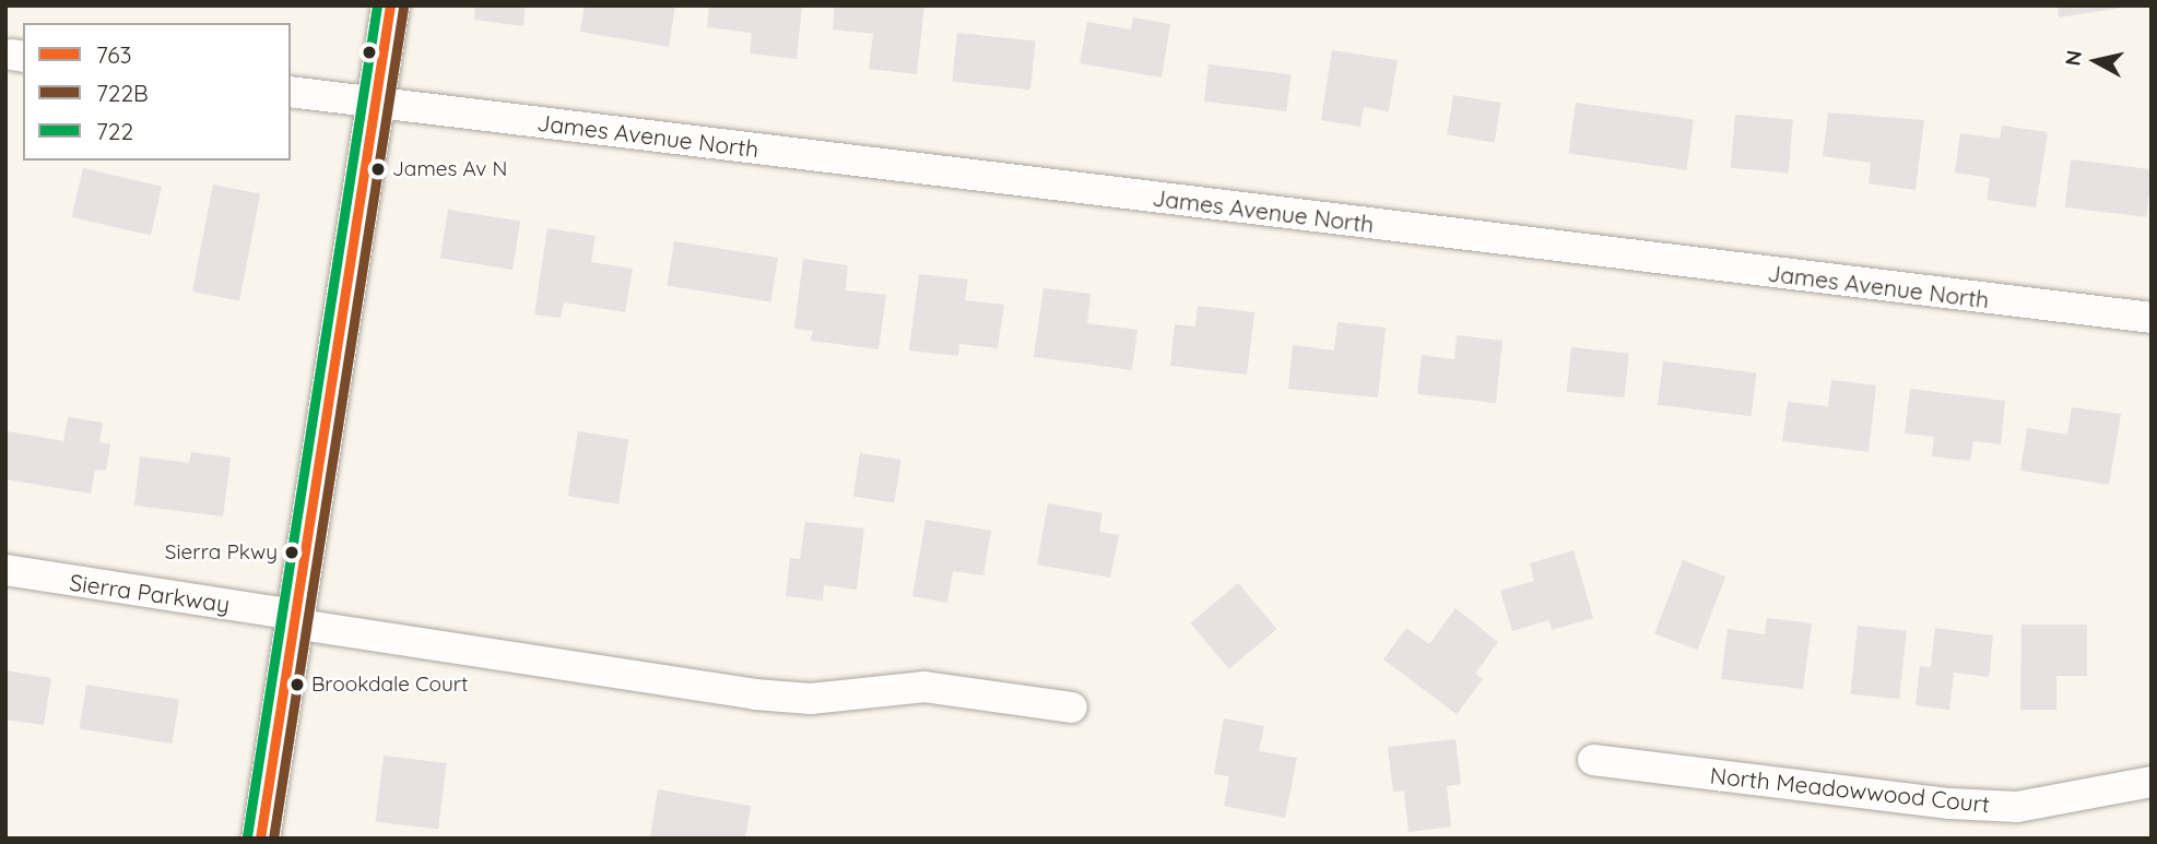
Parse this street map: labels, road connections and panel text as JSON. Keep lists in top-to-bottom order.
{
  "streets": {
    "street": ["James Avenue North", "Sierra Parkway", "North Meadowwood Court"]
  },
  "places": ["James Av N", "Sierra Pkwy", "Brookdale Court"],
  "lines": ["transit line 763", "transit line 722", "transit line 722B"],
  "legend": ["763", "722B", "722"],
  "north": "left"
}
